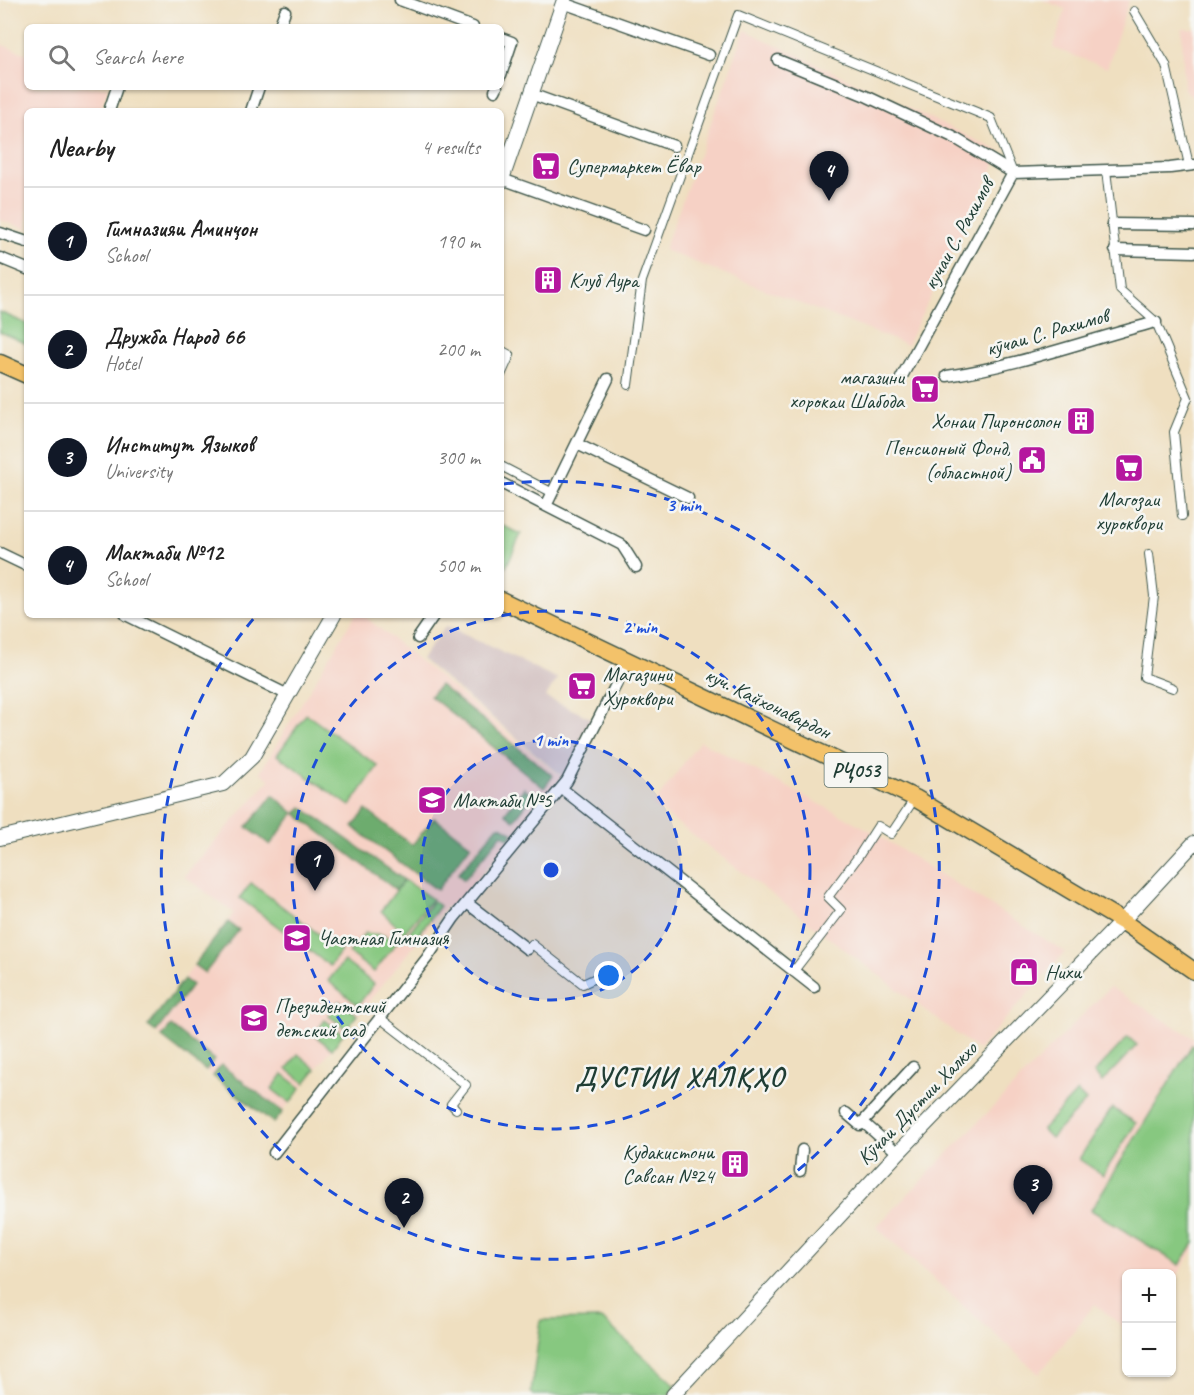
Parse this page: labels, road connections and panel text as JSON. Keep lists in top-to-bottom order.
{
  "streets": {
    "main road": ["куч. Кайхонавардон", "РҶ053"],
    "street": ["кучаи С. Рахимов", "кӯчаи С. Рахимов", "Кӯчаи Дустии Халкхо"]
  },
  "crossings": [
    ["куч. Кайхонавардон", "Кӯчаи Дустии Халкхо"]
  ],
  "districts": ["ДУСТИИ ХАЛҚҲО"],
  "places": {
    "supermarket": [
      "Супермаркет Ёвар",
      "магазини хорокаи Шабода",
      "Магозаи хуроквори",
      "Магазини Хуроквори"
    ],
    "building": ["Клуб Аура", "Хонаи Пиронсолон", "Кудакистони Савсан №24"],
    "public building": ["Пенсионый Фонд, (областной)"],
    "school or university": ["Мактаби №5", "Частная Гимназия", "Президентский детский сад"],
    "shop": ["Нихи"]
  },
  "page": {
    "search": "Search here",
    "heading": ["Nearby", "4 results"],
    "pins": [
      "4",
      "1",
      "3",
      "2"
    ],
    "list": [
      {
        "mark": "1",
        "name": "Гимназияи Аминҷон",
        "note": "School",
        "value": "190 m"
      },
      {
        "mark": "2",
        "name": "Дружба Народ 66",
        "note": "Hotel",
        "value": "200 m"
      },
      {
        "mark": "3",
        "name": "Институт Языков",
        "note": "University",
        "value": "300 m"
      },
      {
        "mark": "4",
        "name": "Мактаби №12",
        "note": "School",
        "value": "500 m"
      }
    ],
    "map_buttons": ["+", "−"]
  },
  "rings": ["3 min", "2 min", "1 min"]
}
